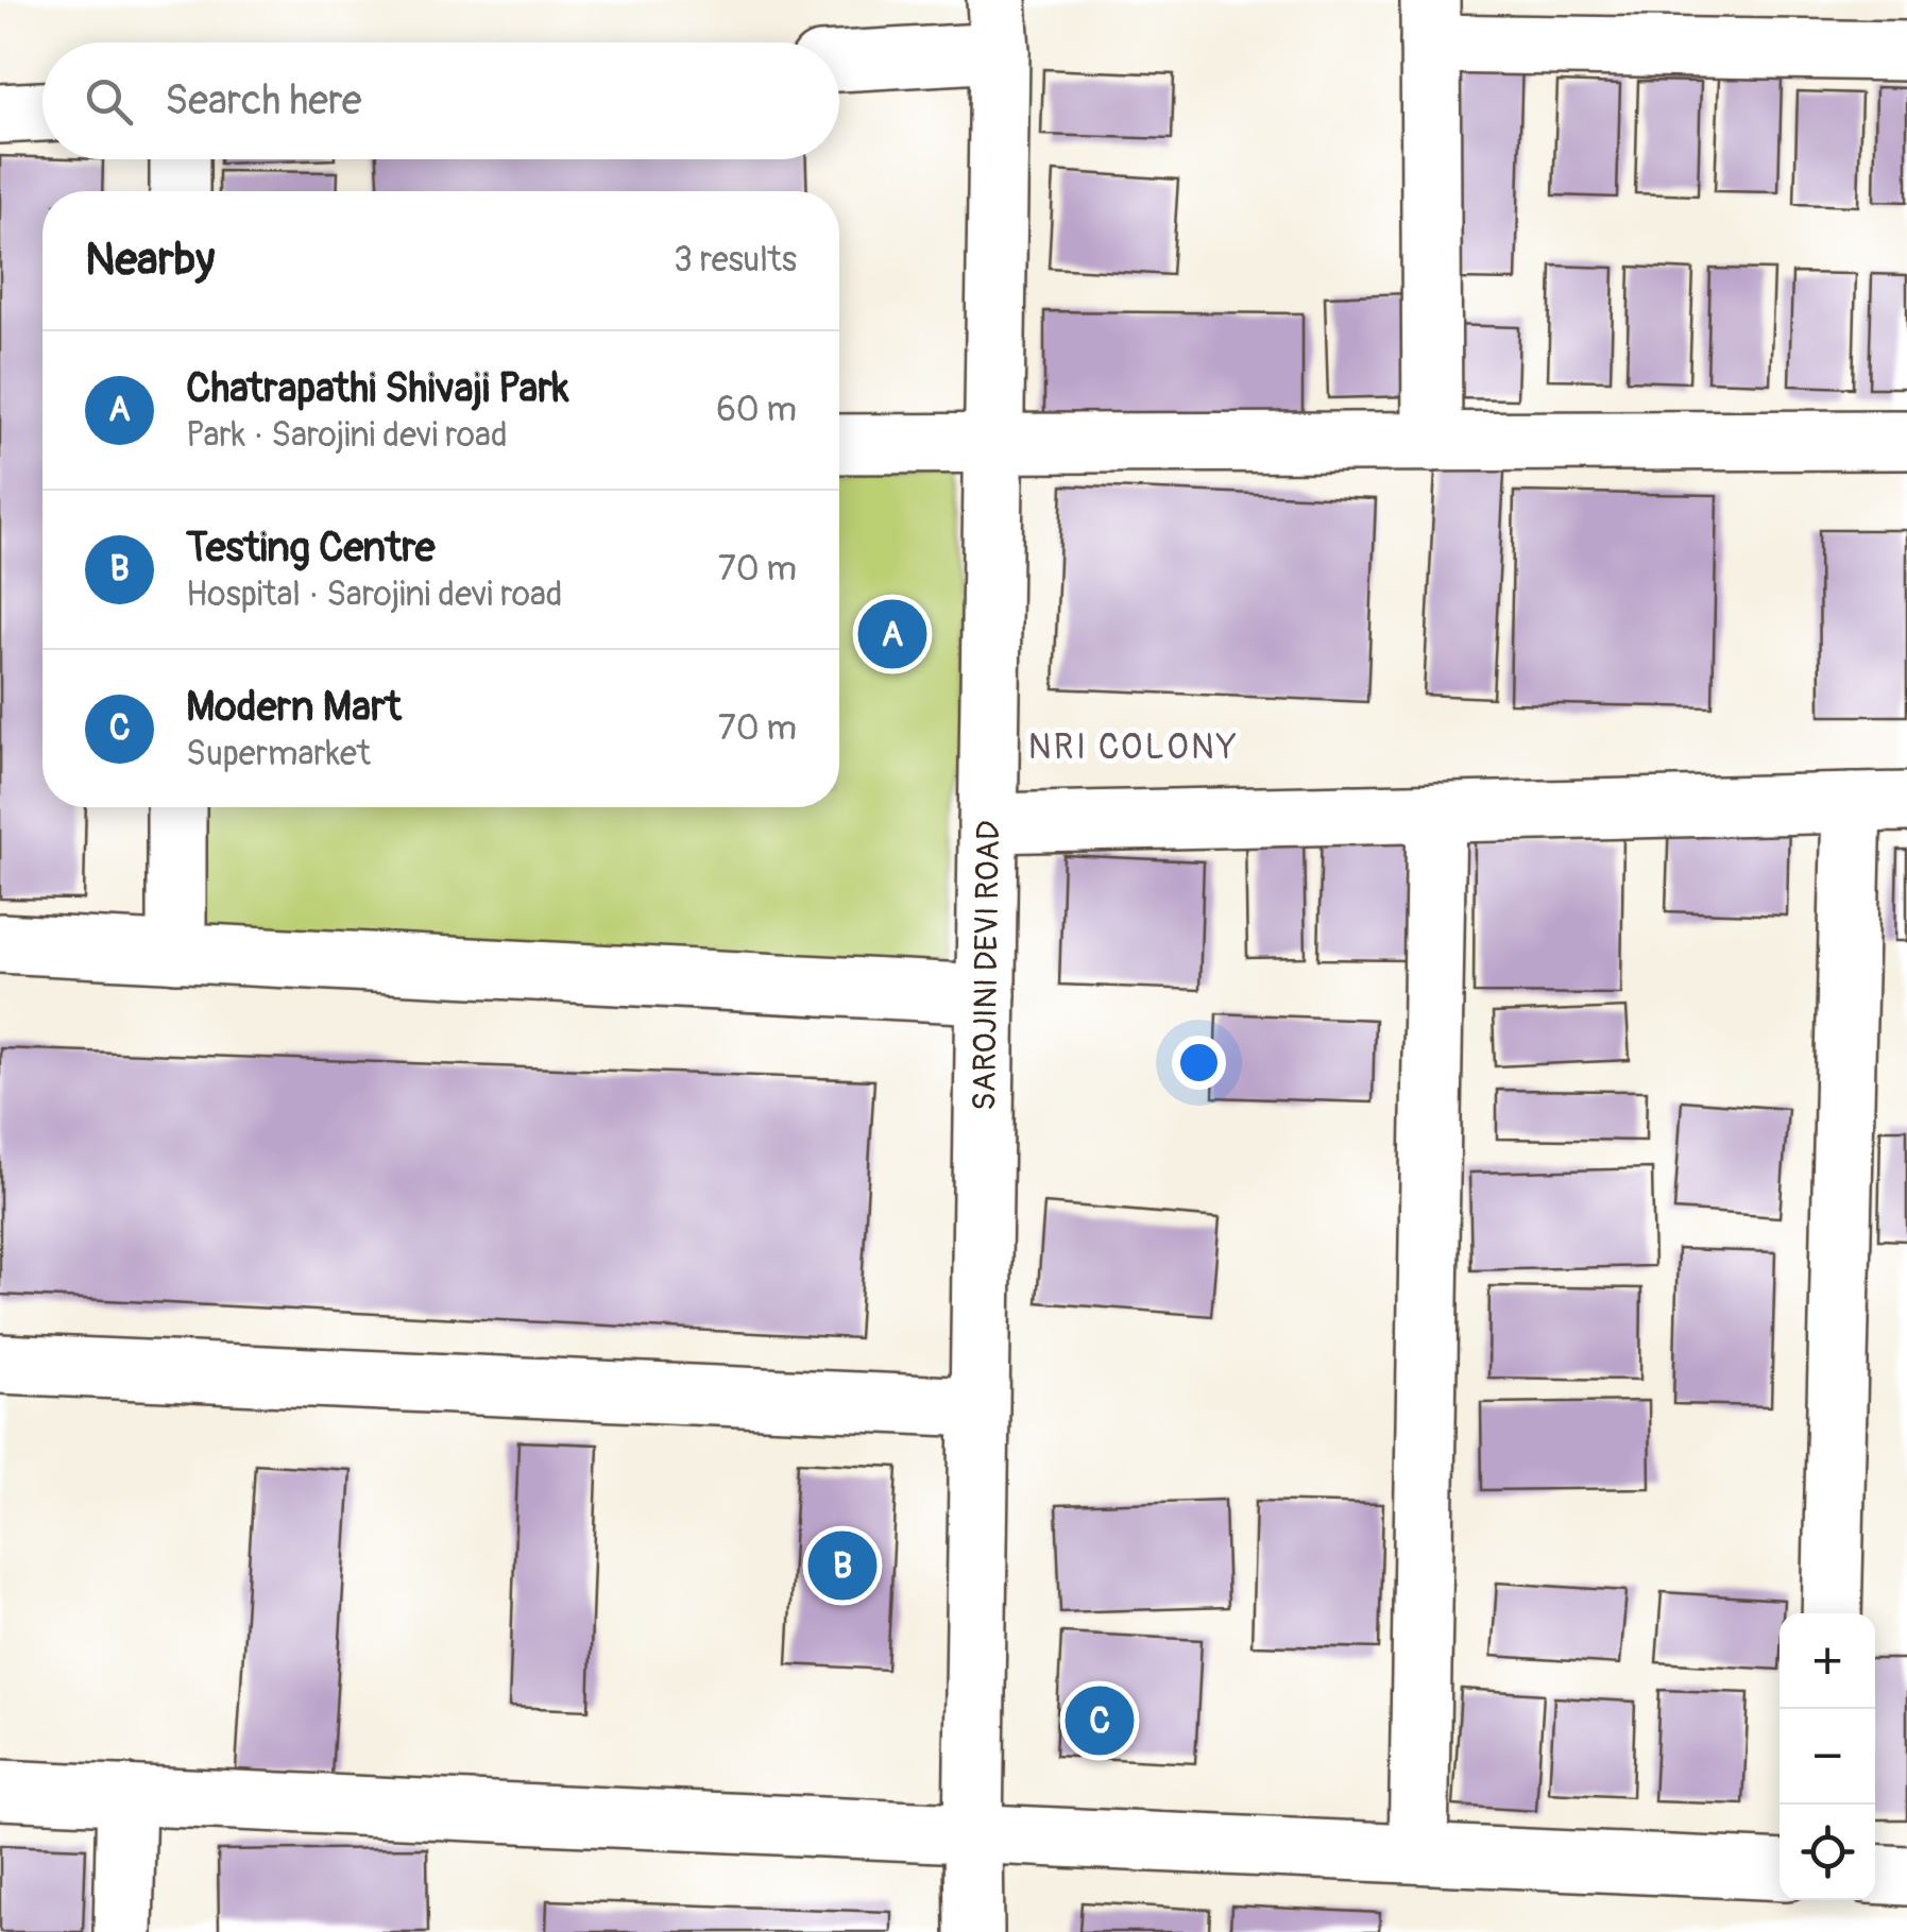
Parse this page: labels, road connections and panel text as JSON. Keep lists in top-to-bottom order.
{
  "streets": {
    "street": ["SAROJINI DEVI ROAD"]
  },
  "districts": ["NRI COLONY"],
  "page": {
    "search": "Search here",
    "heading": ["Nearby", "3 results"],
    "list": [
      {
        "mark": "A",
        "name": "Chatrapathi Shivaji Park",
        "note": "Park · Sarojini devi road",
        "value": "60 m"
      },
      {
        "mark": "B",
        "name": "Testing Centre",
        "note": "Hospital · Sarojini devi road",
        "value": "70 m"
      },
      {
        "mark": "C",
        "name": "Modern Mart",
        "note": "Supermarket",
        "value": "70 m"
      }
    ],
    "pins": ["A", "B", "C"],
    "map_buttons": ["+", "−"]
  }
}
